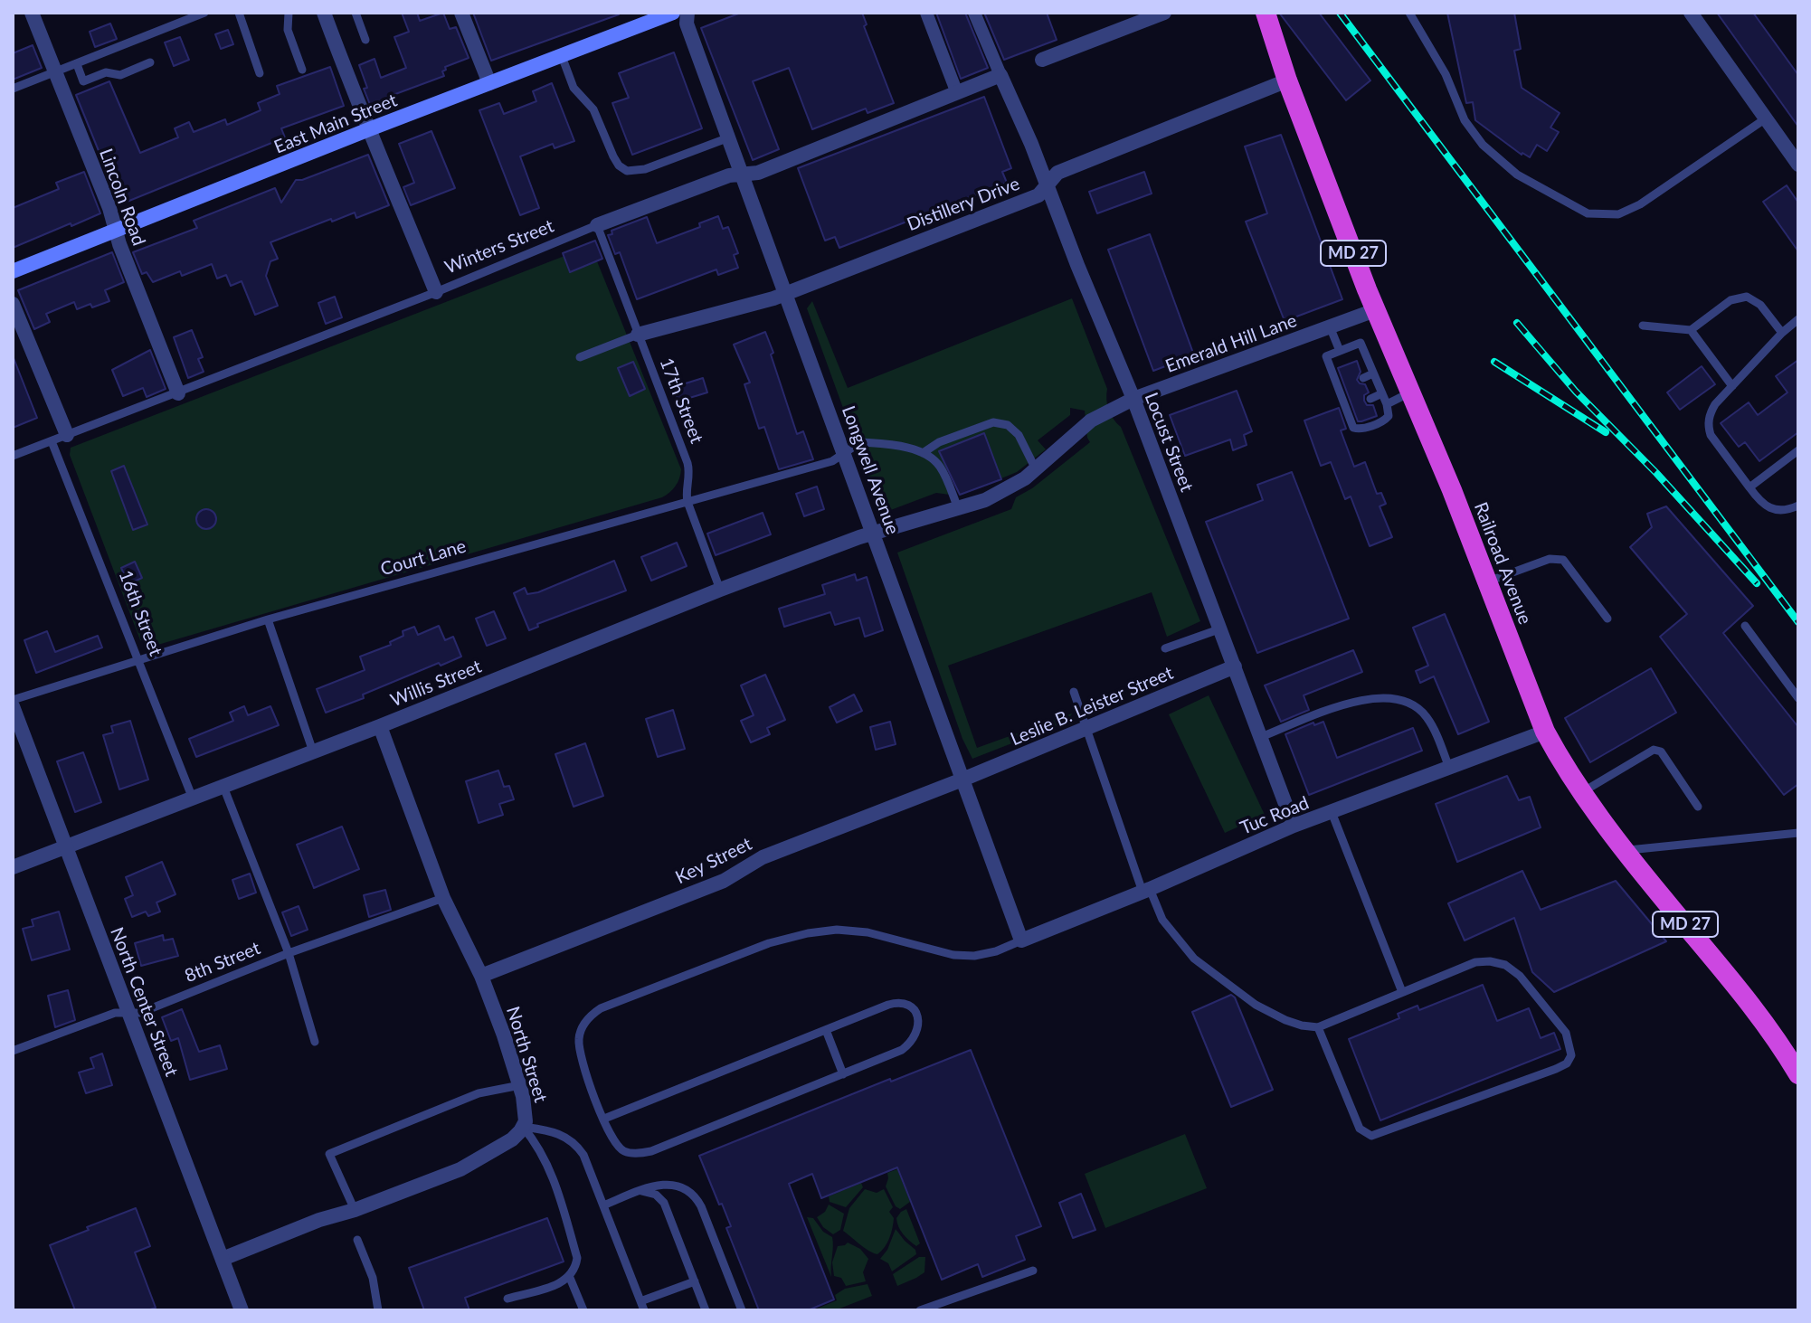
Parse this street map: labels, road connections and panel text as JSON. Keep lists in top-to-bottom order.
{
  "streets": {
    "highway": ["MD 27", "Railroad Avenue"],
    "main road": ["East Main Street"],
    "street": [
      "Lincoln Road",
      "Distillery Drive",
      "Winters Street",
      "Emerald Hill Lane",
      "Locust Street",
      "Longwell Avenue",
      "Willis Street",
      "Leslie B. Leister Street",
      "Tuc Road",
      "Key Street",
      "North Center Street",
      "North Street"
    ],
    "lane": [
      "17th Street",
      "Court Lane",
      "16th Street",
      "8th Street"
    ]
  },
  "crossings": [
    ["East Main Street", "Lincoln Road"],
    ["Lincoln Road", "Winters Street"],
    ["Distillery Drive", "17th Street"],
    ["Distillery Drive", "Locust Street"],
    ["Distillery Drive", "Longwell Avenue"],
    ["Distillery Drive", "Railroad Avenue"],
    ["Winters Street", "17th Street"],
    ["Winters Street", "Locust Street"],
    ["Winters Street", "Longwell Avenue"],
    ["Winters Street", "16th Street"],
    ["Emerald Hill Lane", "Locust Street"],
    ["Emerald Hill Lane", "Longwell Avenue"],
    ["Emerald Hill Lane", "Railroad Avenue"],
    ["Emerald Hill Lane", "Willis Street"],
    ["17th Street", "Court Lane"],
    ["17th Street", "Willis Street"],
    ["Locust Street", "Leslie B. Leister Street"],
    ["Locust Street", "Tuc Road"],
    ["Longwell Avenue", "Court Lane"],
    ["Longwell Avenue", "Willis Street"],
    ["Longwell Avenue", "Leslie B. Leister Street"],
    ["Longwell Avenue", "Tuc Road"],
    ["Longwell Avenue", "Key Street"],
    ["Court Lane", "16th Street"],
    ["Railroad Avenue", "Tuc Road"],
    ["16th Street", "Willis Street"],
    ["Willis Street", "North Center Street"],
    ["Willis Street", "North Street"],
    ["Leslie B. Leister Street", "Key Street"],
    ["Key Street", "North Street"],
    ["8th Street", "North Center Street"],
    ["8th Street", "North Street"],
    ["North Center Street", "North Street"]
  ]
}
